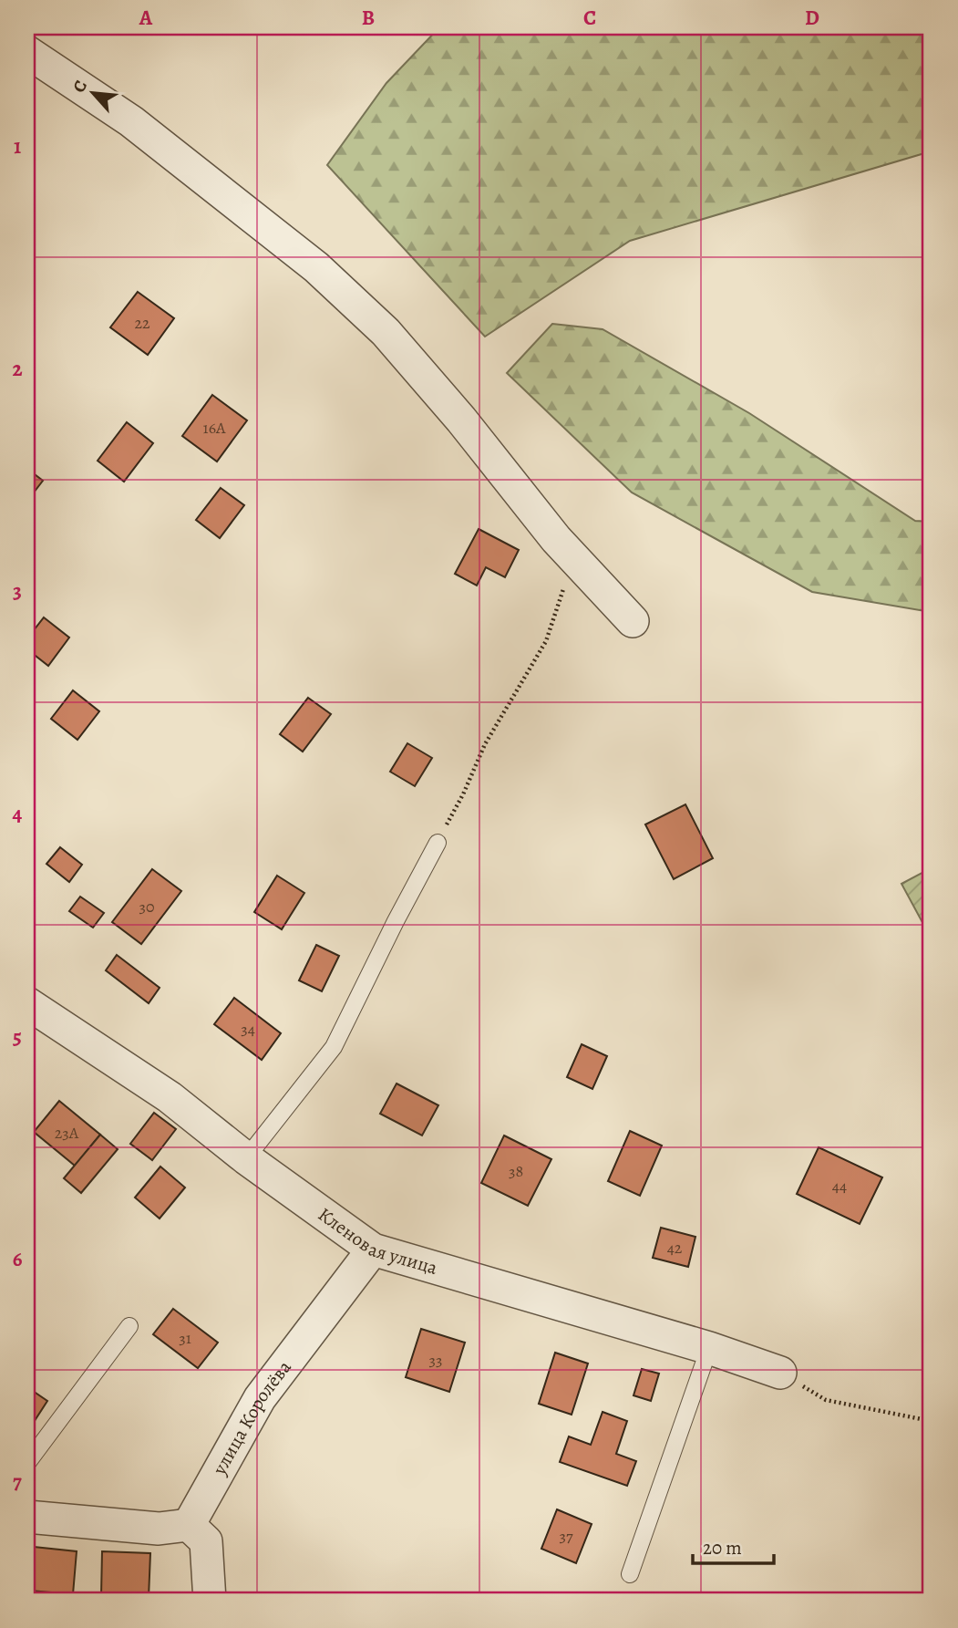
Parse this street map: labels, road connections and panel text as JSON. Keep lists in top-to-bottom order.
{
  "streets": {
    "street": ["Кленовая улица", "улица Королёва"]
  },
  "crossings": [
    ["Кленовая улица", "улица Королёва"]
  ],
  "house_numbers": [
    "22",
    "16А",
    "30",
    "34",
    "23А",
    "38",
    "44",
    "42",
    "31",
    "33",
    "37"
  ],
  "scale_bar": "20 m",
  "north": "top left",
  "grid": {
    "columns": [
      "A",
      "B",
      "C",
      "D"
    ],
    "rows": [
      "1",
      "2",
      "3",
      "4",
      "5",
      "6",
      "7"
    ]
  }
}
